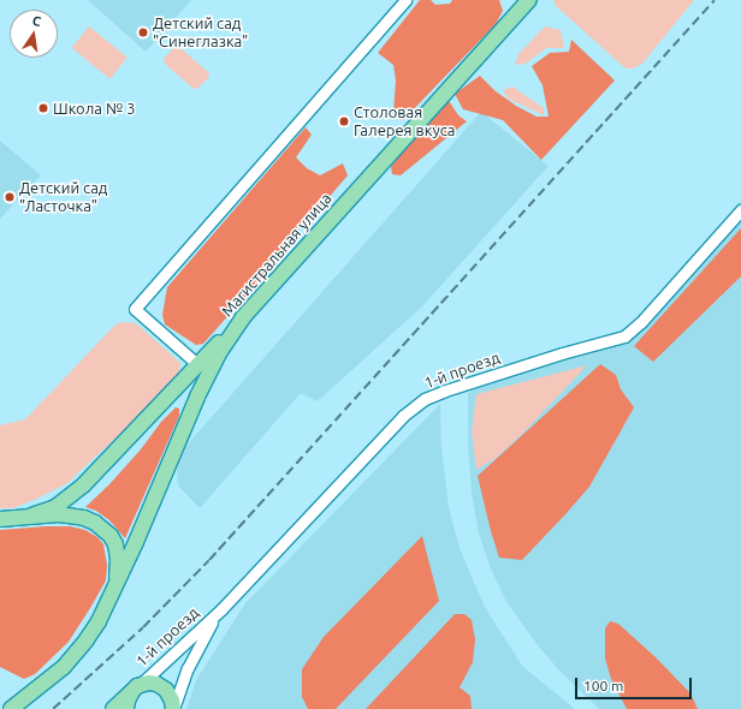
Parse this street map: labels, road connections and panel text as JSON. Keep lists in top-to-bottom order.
{
  "streets": {
    "main road": ["Магистральная улица"],
    "street": ["1-й проезд"]
  },
  "places": [
    "Детский сад \"Синеглазка\"",
    "Школа № 3",
    "Столовая Галерея вкуса",
    "Детский сад \"Ласточка\""
  ],
  "scale_bar": "100 m",
  "north": "top"
}
